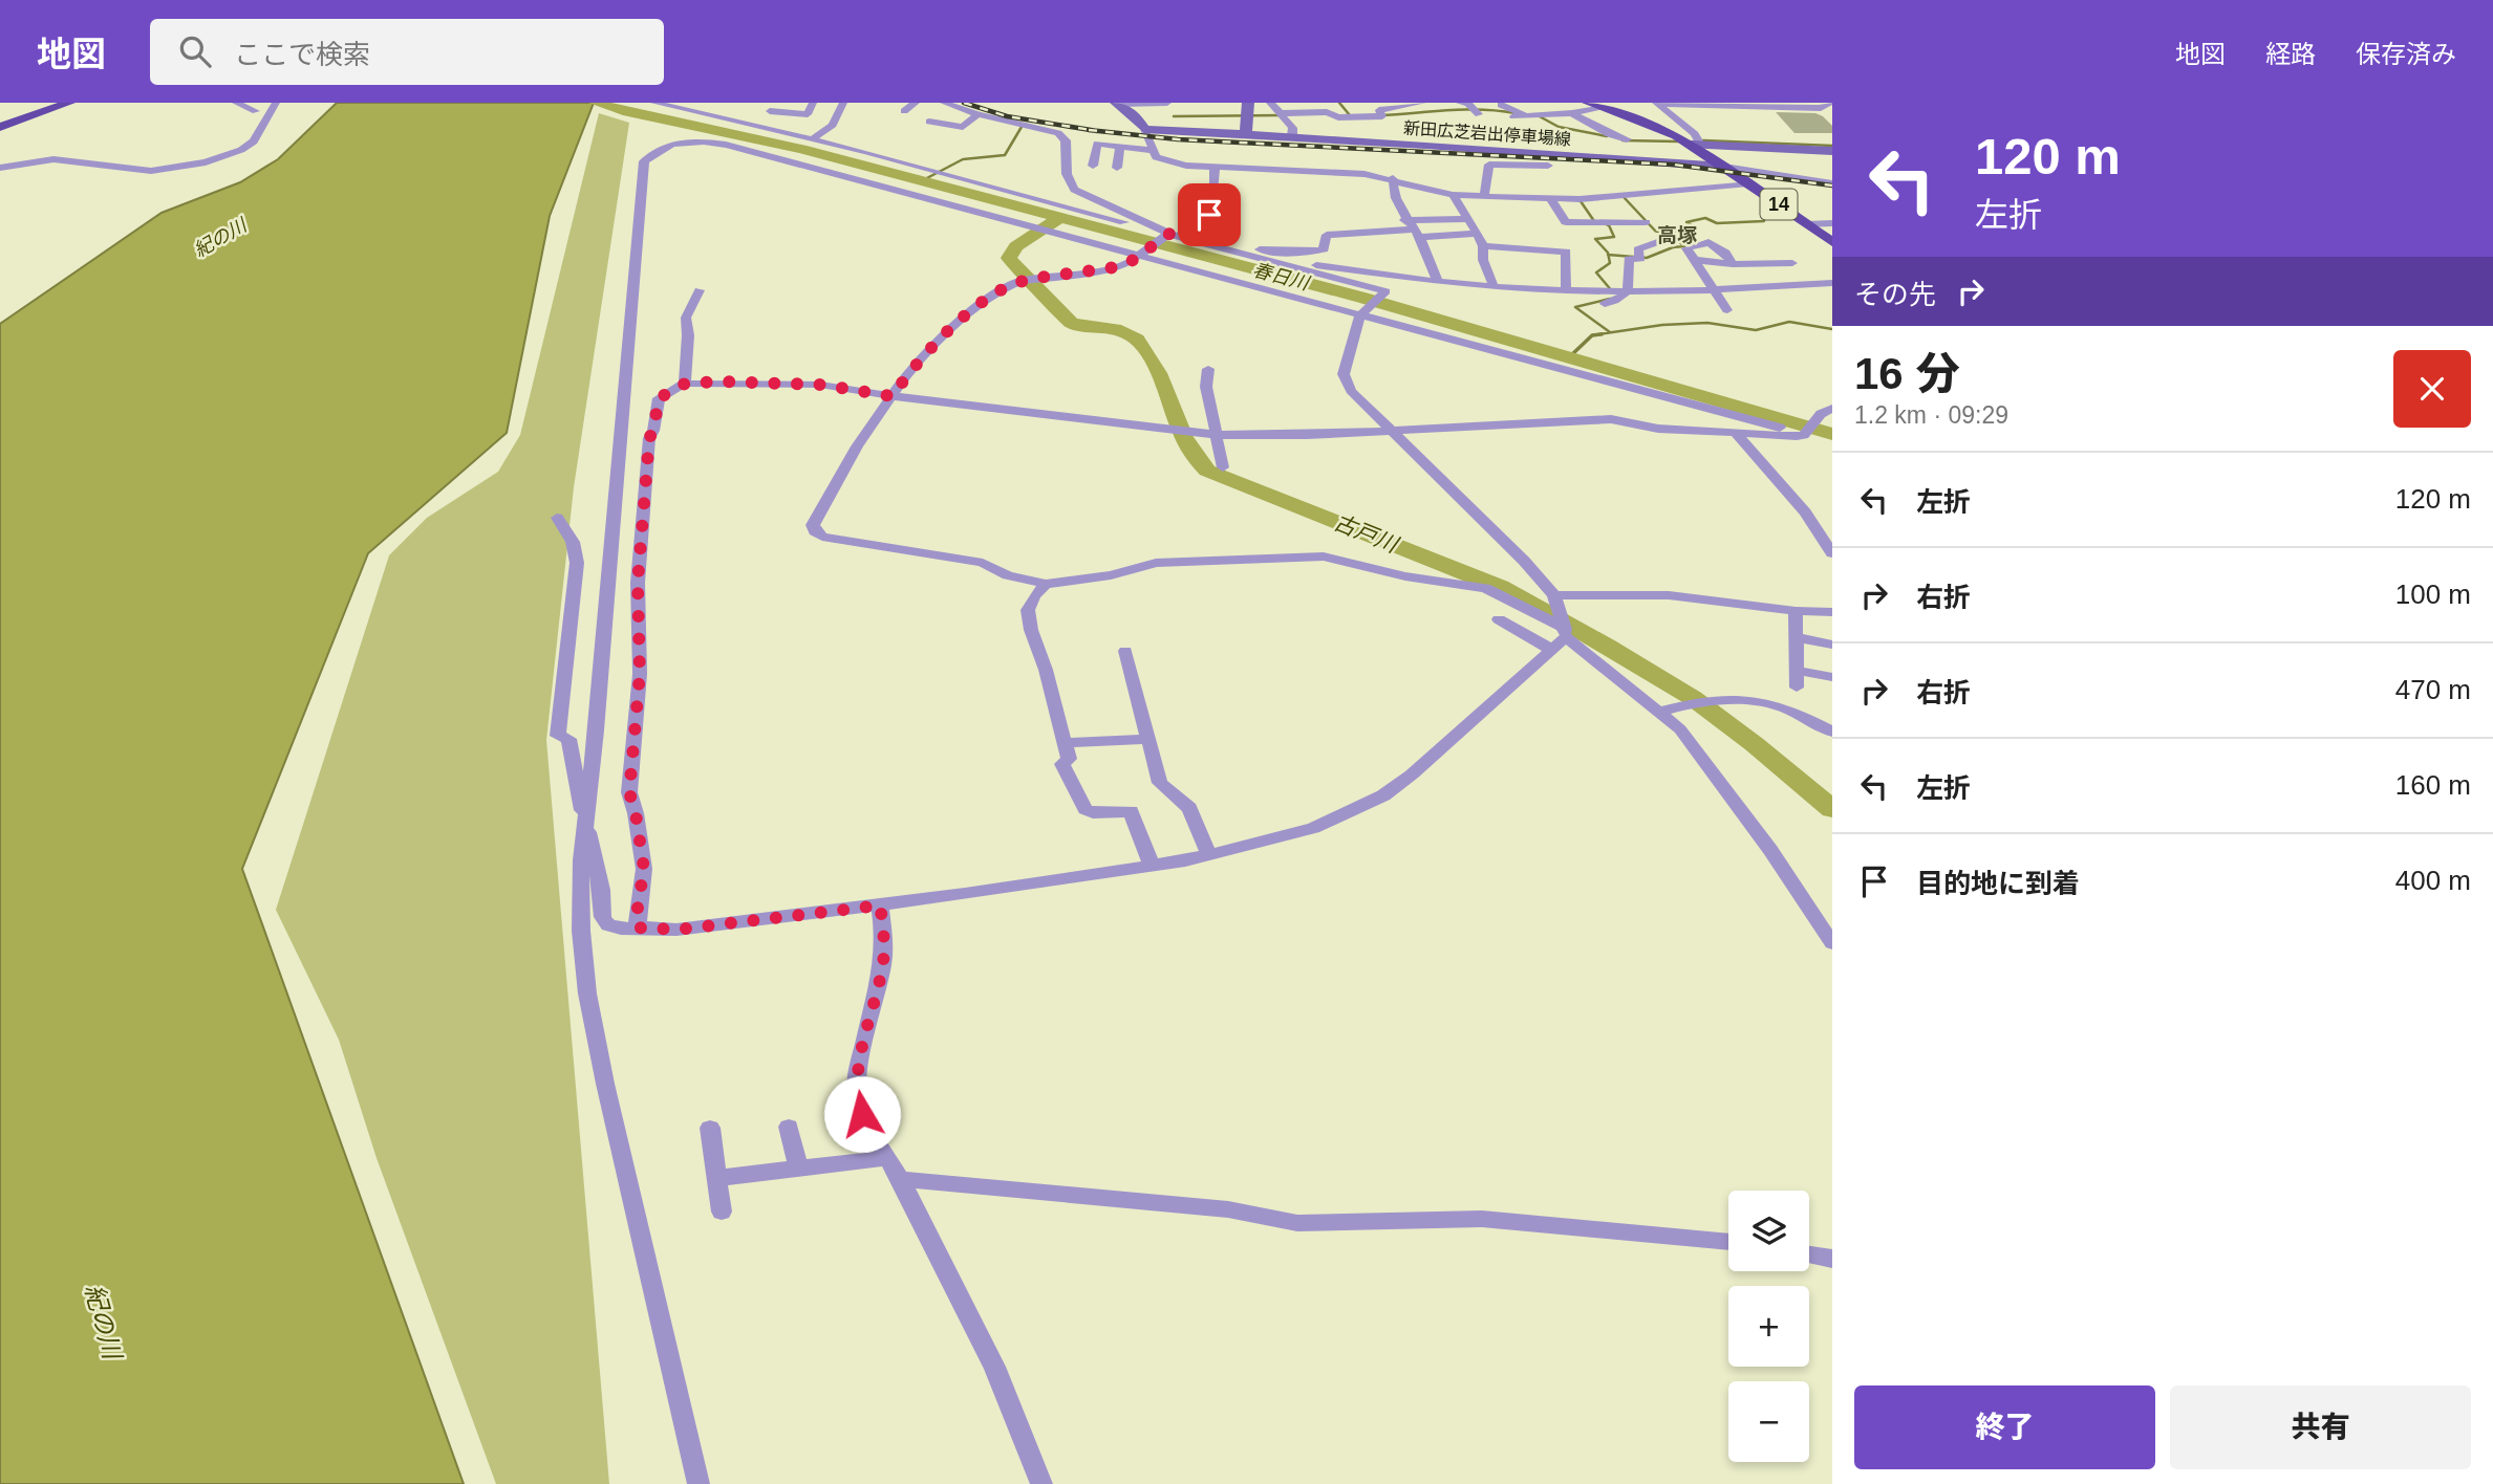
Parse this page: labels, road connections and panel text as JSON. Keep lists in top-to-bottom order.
{
  "streets": {
    "main road": ["新田広芝岩出停車場線", "14"]
  },
  "crossings": [
    ["新田広芝岩出停車場線", "14"]
  ],
  "districts": ["高塚"],
  "water": ["紀の川", "春日川", "古戸川"],
  "page": {
    "header": "地図",
    "search": "ここで検索",
    "nav": ["地図", "経路", "保存済み"],
    "turn": ["120 m", "左折"],
    "then": "その先",
    "heading": ["16 分", "1.2 km · 09:29"],
    "list": [
      {
        "name": "左折",
        "value": "120 m"
      },
      {
        "name": "右折",
        "value": "100 m"
      },
      {
        "name": "右折",
        "value": "470 m"
      },
      {
        "name": "左折",
        "value": "160 m"
      },
      {
        "name": "目的地に到着",
        "value": "400 m"
      }
    ],
    "map_buttons": ["+", "−"],
    "buttons": ["終了", "共有"]
  }
}
